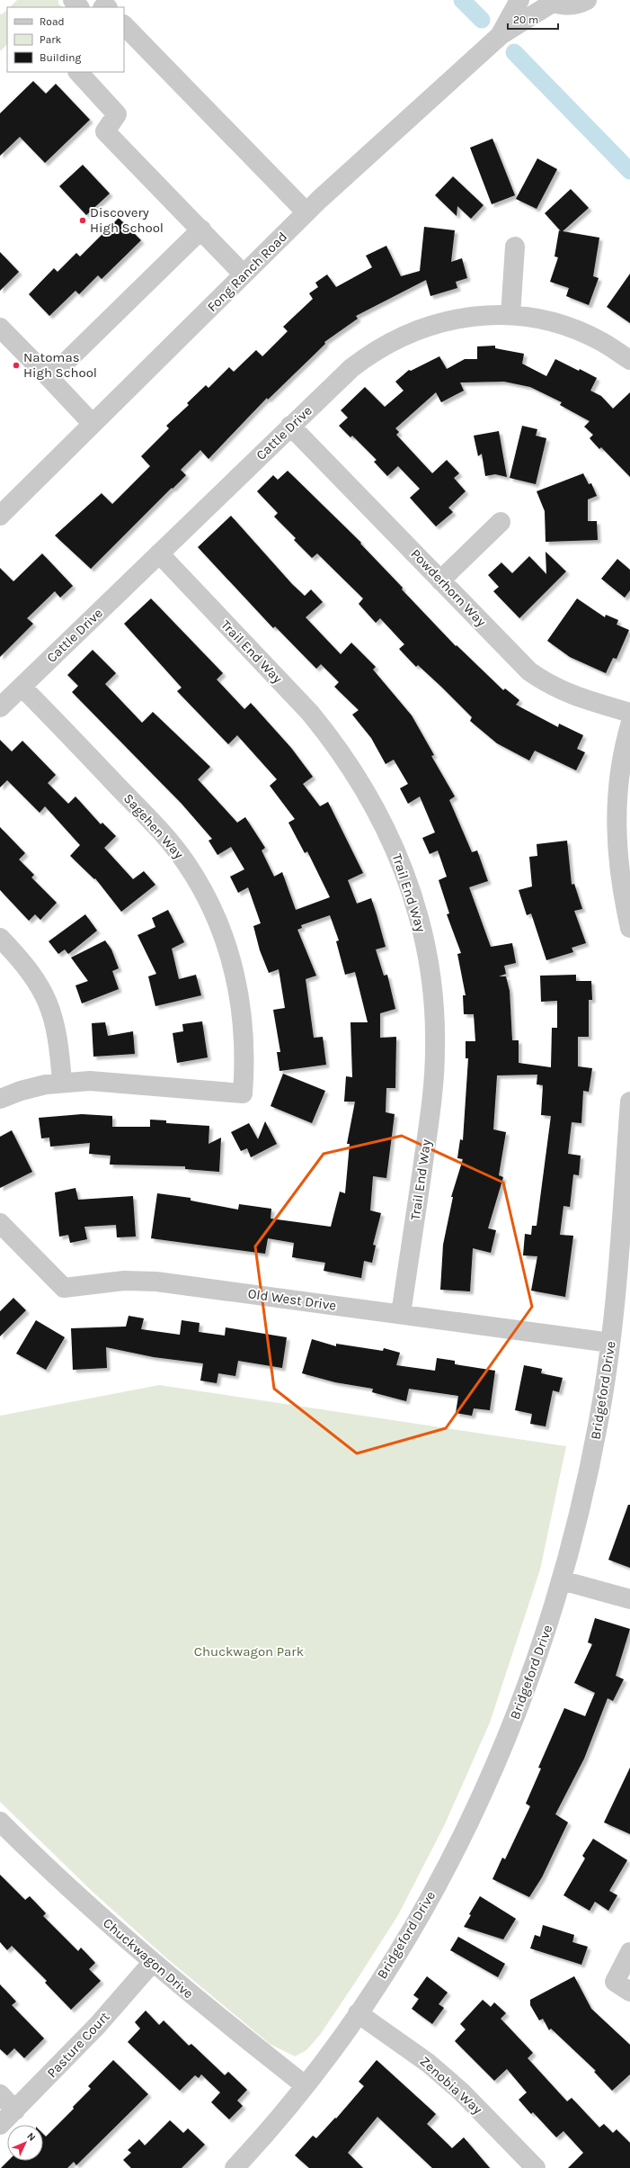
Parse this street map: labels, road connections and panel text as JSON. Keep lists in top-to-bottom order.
{
  "streets": {
    "street": [
      "Fong Ranch Road",
      "Cattle Drive",
      "Powderhorn Way",
      "Trail End Way",
      "Sagehen Way",
      "Old West Drive",
      "Bridgeford Drive",
      "Chuckwagon Drive",
      "Pasture Court",
      "Zenobia Way"
    ]
  },
  "crossings": [
    ["Cattle Drive", "Powderhorn Way"],
    ["Cattle Drive", "Trail End Way"],
    ["Cattle Drive", "Sagehen Way"],
    ["Trail End Way", "Old West Drive"],
    ["Old West Drive", "Bridgeford Drive"],
    ["Bridgeford Drive", "Chuckwagon Drive"],
    ["Bridgeford Drive", "Zenobia Way"],
    ["Chuckwagon Drive", "Pasture Court"]
  ],
  "parks": ["Chuckwagon Park"],
  "places": ["Discovery High School", "Natomas High School"],
  "legend": ["Road", "Park", "Building"],
  "scale_bar": "20 m",
  "north": "top right"
}
